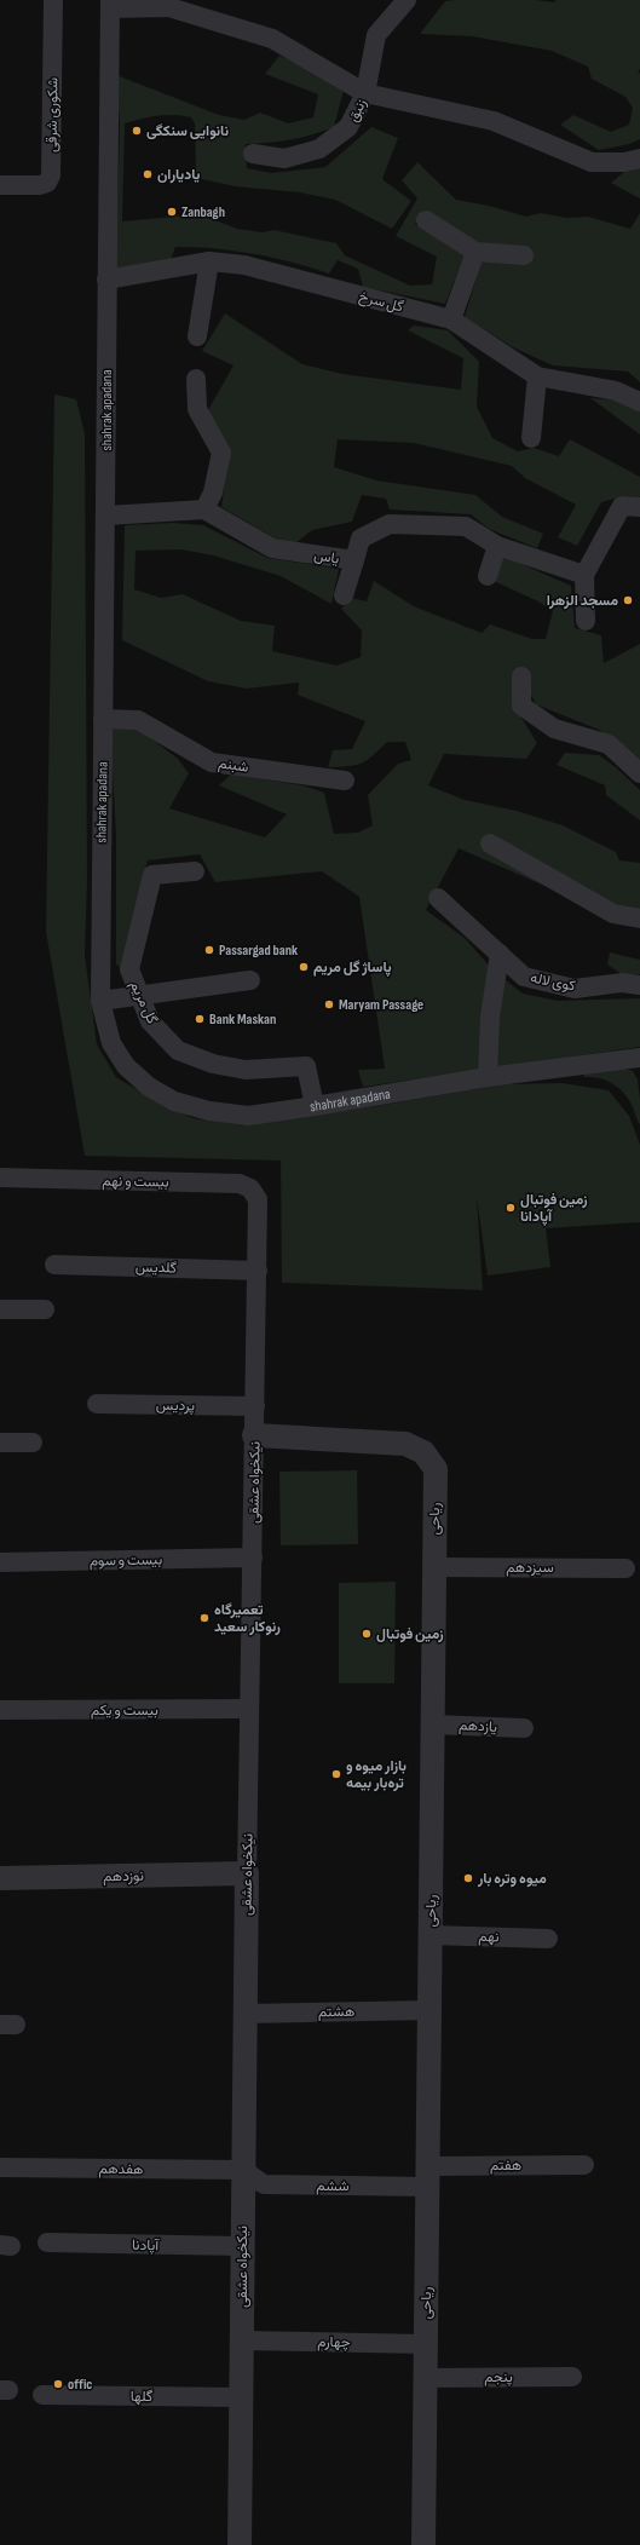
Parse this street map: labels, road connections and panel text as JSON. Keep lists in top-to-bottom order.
{
  "streets": {
    "street": [
      "زنبق",
      "شکوری شرقی",
      "گل سرخ",
      "shahrak apadana",
      "یاس",
      "شبنم",
      "کوی لاله",
      "گل مریم",
      "بیست و نهم",
      "گلدیس",
      "پردیس",
      "نیکخواه عشقی",
      "ریاحی",
      "بیست و سوم",
      "سیزدهم",
      "بیست و یکم",
      "یازدهم",
      "نوزدهم",
      "نهم",
      "هشتم",
      "هفتم",
      "هفدهم",
      "ششم",
      "آپادنا",
      "چهارم",
      "پنجم",
      "گلها"
    ]
  },
  "crossings": [
    ["گل سرخ", "shahrak apadana"],
    ["shahrak apadana", "شبنم"],
    ["shahrak apadana", "گل مریم"],
    ["بیست و نهم", "نیکخواه عشقی"],
    ["گلدیس", "نیکخواه عشقی"],
    ["پردیس", "نیکخواه عشقی"],
    ["نیکخواه عشقی", "ریاحی"],
    ["نیکخواه عشقی", "بیست و سوم"],
    ["نیکخواه عشقی", "بیست و یکم"],
    ["نیکخواه عشقی", "نوزدهم"],
    ["نیکخواه عشقی", "هشتم"],
    ["نیکخواه عشقی", "هفدهم"],
    ["نیکخواه عشقی", "ششم"],
    ["نیکخواه عشقی", "آپادنا"],
    ["نیکخواه عشقی", "چهارم"],
    ["نیکخواه عشقی", "گلها"],
    ["ریاحی", "سیزدهم"],
    ["ریاحی", "یازدهم"],
    ["ریاحی", "نهم"],
    ["ریاحی", "هشتم"],
    ["ریاحی", "هفتم"],
    ["ریاحی", "ششم"],
    ["ریاحی", "چهارم"],
    ["ریاحی", "پنجم"],
    ["هفتم", "ششم"],
    ["هفدهم", "ششم"]
  ],
  "places": [
    "نانوایی سنکگی",
    "یادیاران",
    "Zanbagh",
    "مسجد الزهرا",
    "Passargad bank",
    "پاساژ گل مریم",
    "Maryam Passage",
    "Bank Maskan",
    "زمین فوتبال آپادانا",
    "تعمیرگاه رنوکار سعید",
    "زمین فوتبال",
    "بازار میوه و تره‌بار بیمه",
    "میوه وتره بار",
    "offic"
  ]
}
